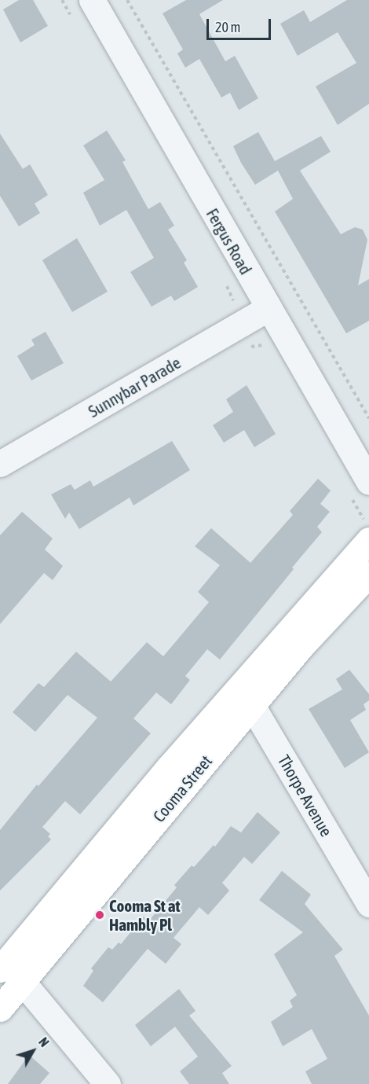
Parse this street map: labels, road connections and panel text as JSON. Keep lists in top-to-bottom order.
{
  "streets": {
    "main road": ["Cooma Street"],
    "street": ["Fergus Road", "Sunnybar Parade", "Thorpe Avenue"]
  },
  "crossings": [
    ["Fergus Road", "Sunnybar Parade"],
    ["Cooma Street", "Thorpe Avenue"]
  ],
  "places": ["Cooma St at Hambly Pl"],
  "scale_bar": "20 m",
  "north": "top right"
}
